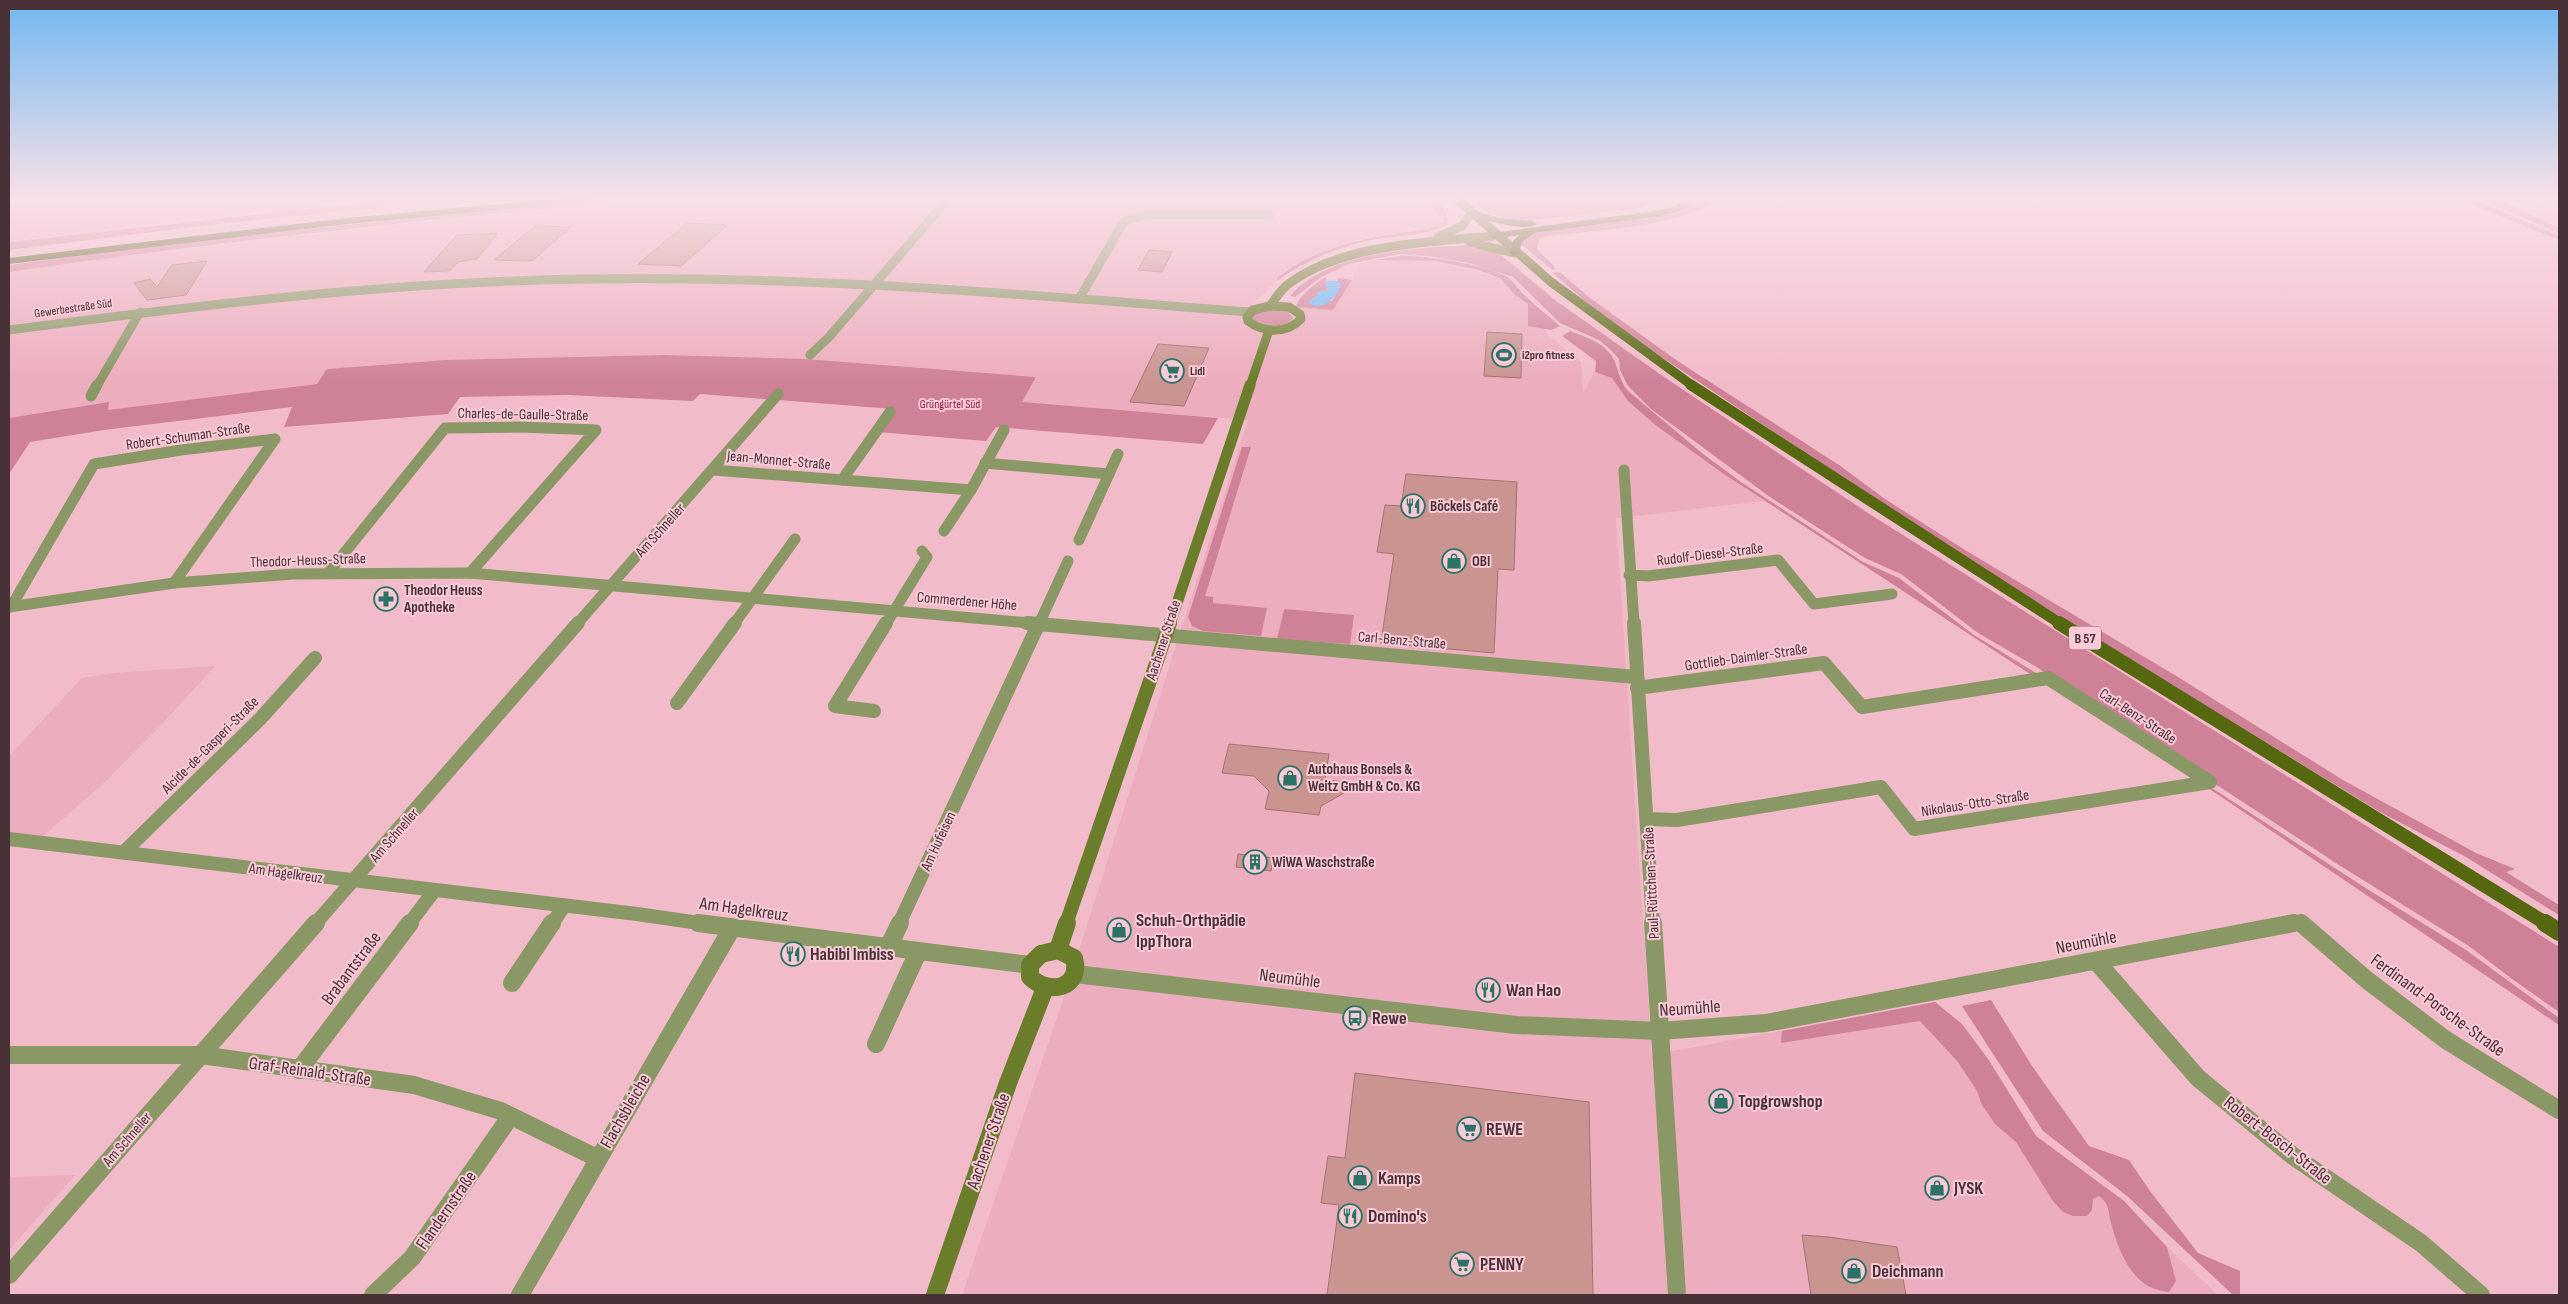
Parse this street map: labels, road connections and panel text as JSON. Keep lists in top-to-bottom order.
{
  "streets": {
    "main road": ["B 57", "Aachener Straße"],
    "street": [
      "Gewerbestraße Süd",
      "Charles-de-Gaulle-Straße",
      "Robert-Schuman-Straße",
      "Jean-Monnet-Straße",
      "Am Schneller",
      "Rudolf-Diesel-Straße",
      "Theodor-Heuss-Straße",
      "Commerdener Höhe",
      "Carl-Benz-Straße",
      "Gottlieb-Daimler-Straße",
      "Alcide-de-Gasperi-Straße",
      "Nikolaus-Otto-Straße",
      "Am Hufeisen",
      "Am Hagelkreuz",
      "Paul-Rüttchen-Straße",
      "Neumühle",
      "Brabantstraße",
      "Ferdinand-Porsche-Straße",
      "Graf-Reinald-Straße",
      "Flachsbleiche",
      "Robert-Bosch-Straße",
      "Flandernstraße"
    ]
  },
  "crossings": [
    ["Charles-de-Gaulle-Straße", "Theodor-Heuss-Straße"],
    ["Robert-Schuman-Straße", "Theodor-Heuss-Straße"],
    ["Jean-Monnet-Straße", "Am Schneller"],
    ["Am Schneller", "Theodor-Heuss-Straße"],
    ["Am Schneller", "Commerdener Höhe"],
    ["Am Schneller", "Am Hagelkreuz"],
    ["Am Schneller", "Graf-Reinald-Straße"],
    ["Rudolf-Diesel-Straße", "Paul-Rüttchen-Straße"],
    ["Theodor-Heuss-Straße", "Commerdener Höhe"],
    ["Commerdener Höhe", "Aachener Straße"],
    ["Commerdener Höhe", "Carl-Benz-Straße"],
    ["Commerdener Höhe", "Am Hufeisen"],
    ["Aachener Straße", "Carl-Benz-Straße"],
    ["Aachener Straße", "Am Hagelkreuz"],
    ["Aachener Straße", "Neumühle"],
    ["Carl-Benz-Straße", "Gottlieb-Daimler-Straße"],
    ["Carl-Benz-Straße", "Nikolaus-Otto-Straße"],
    ["Carl-Benz-Straße", "Paul-Rüttchen-Straße"],
    ["Gottlieb-Daimler-Straße", "Paul-Rüttchen-Straße"],
    ["Alcide-de-Gasperi-Straße", "Am Hagelkreuz"],
    ["Nikolaus-Otto-Straße", "Paul-Rüttchen-Straße"],
    ["Am Hufeisen", "Am Hagelkreuz"],
    ["Am Hagelkreuz", "Neumühle"],
    ["Am Hagelkreuz", "Brabantstraße"],
    ["Am Hagelkreuz", "Flachsbleiche"],
    ["Paul-Rüttchen-Straße", "Neumühle"],
    ["Neumühle", "Ferdinand-Porsche-Straße"],
    ["Neumühle", "Robert-Bosch-Straße"],
    ["Brabantstraße", "Graf-Reinald-Straße"],
    ["Graf-Reinald-Straße", "Flachsbleiche"],
    ["Graf-Reinald-Straße", "Flandernstraße"]
  ],
  "parks": ["Grüngürtel Süd"],
  "places": {
    "sports": ["i2pro fitness"],
    "supermarket": ["Lidl", "REWE", "PENNY"],
    "restaurant": [
      "Böckels Café",
      "Habibi Imbiss",
      "Wan Hao",
      "Domino's"
    ],
    "shop": [
      "OBI",
      "Autohaus Bonsels & Weitz GmbH & Co. KG",
      "Schuh-Orthpädie IppThora",
      "Topgrowshop",
      "Kamps",
      "JYSK",
      "Deichmann"
    ],
    "pharmacy": ["Theodor Heuss Apotheke"],
    "building": ["WiWA Waschstraße"],
    "bus stop": ["Rewe"]
  }
}
